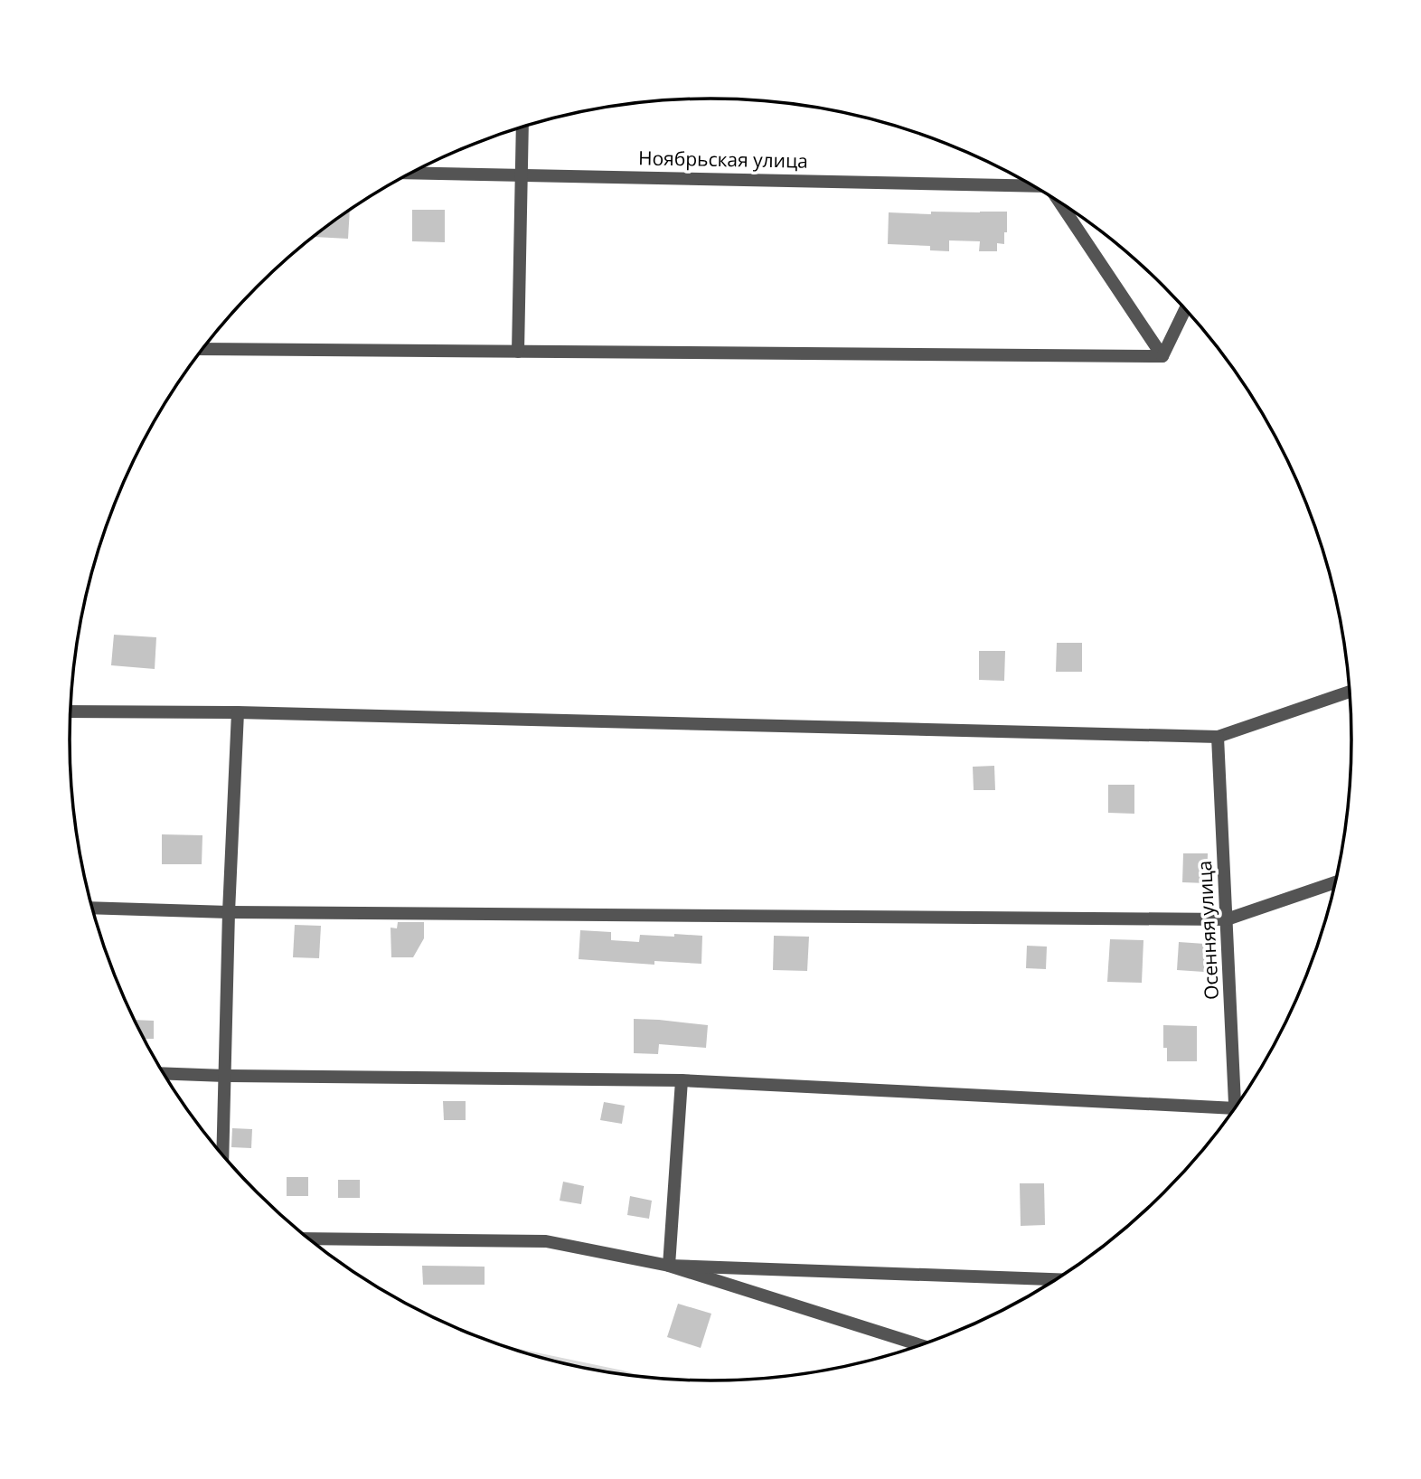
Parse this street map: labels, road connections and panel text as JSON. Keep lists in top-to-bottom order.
{
  "streets": {
    "street": ["Ноябрьская улица", "Осенняя улица"]
  }
}
